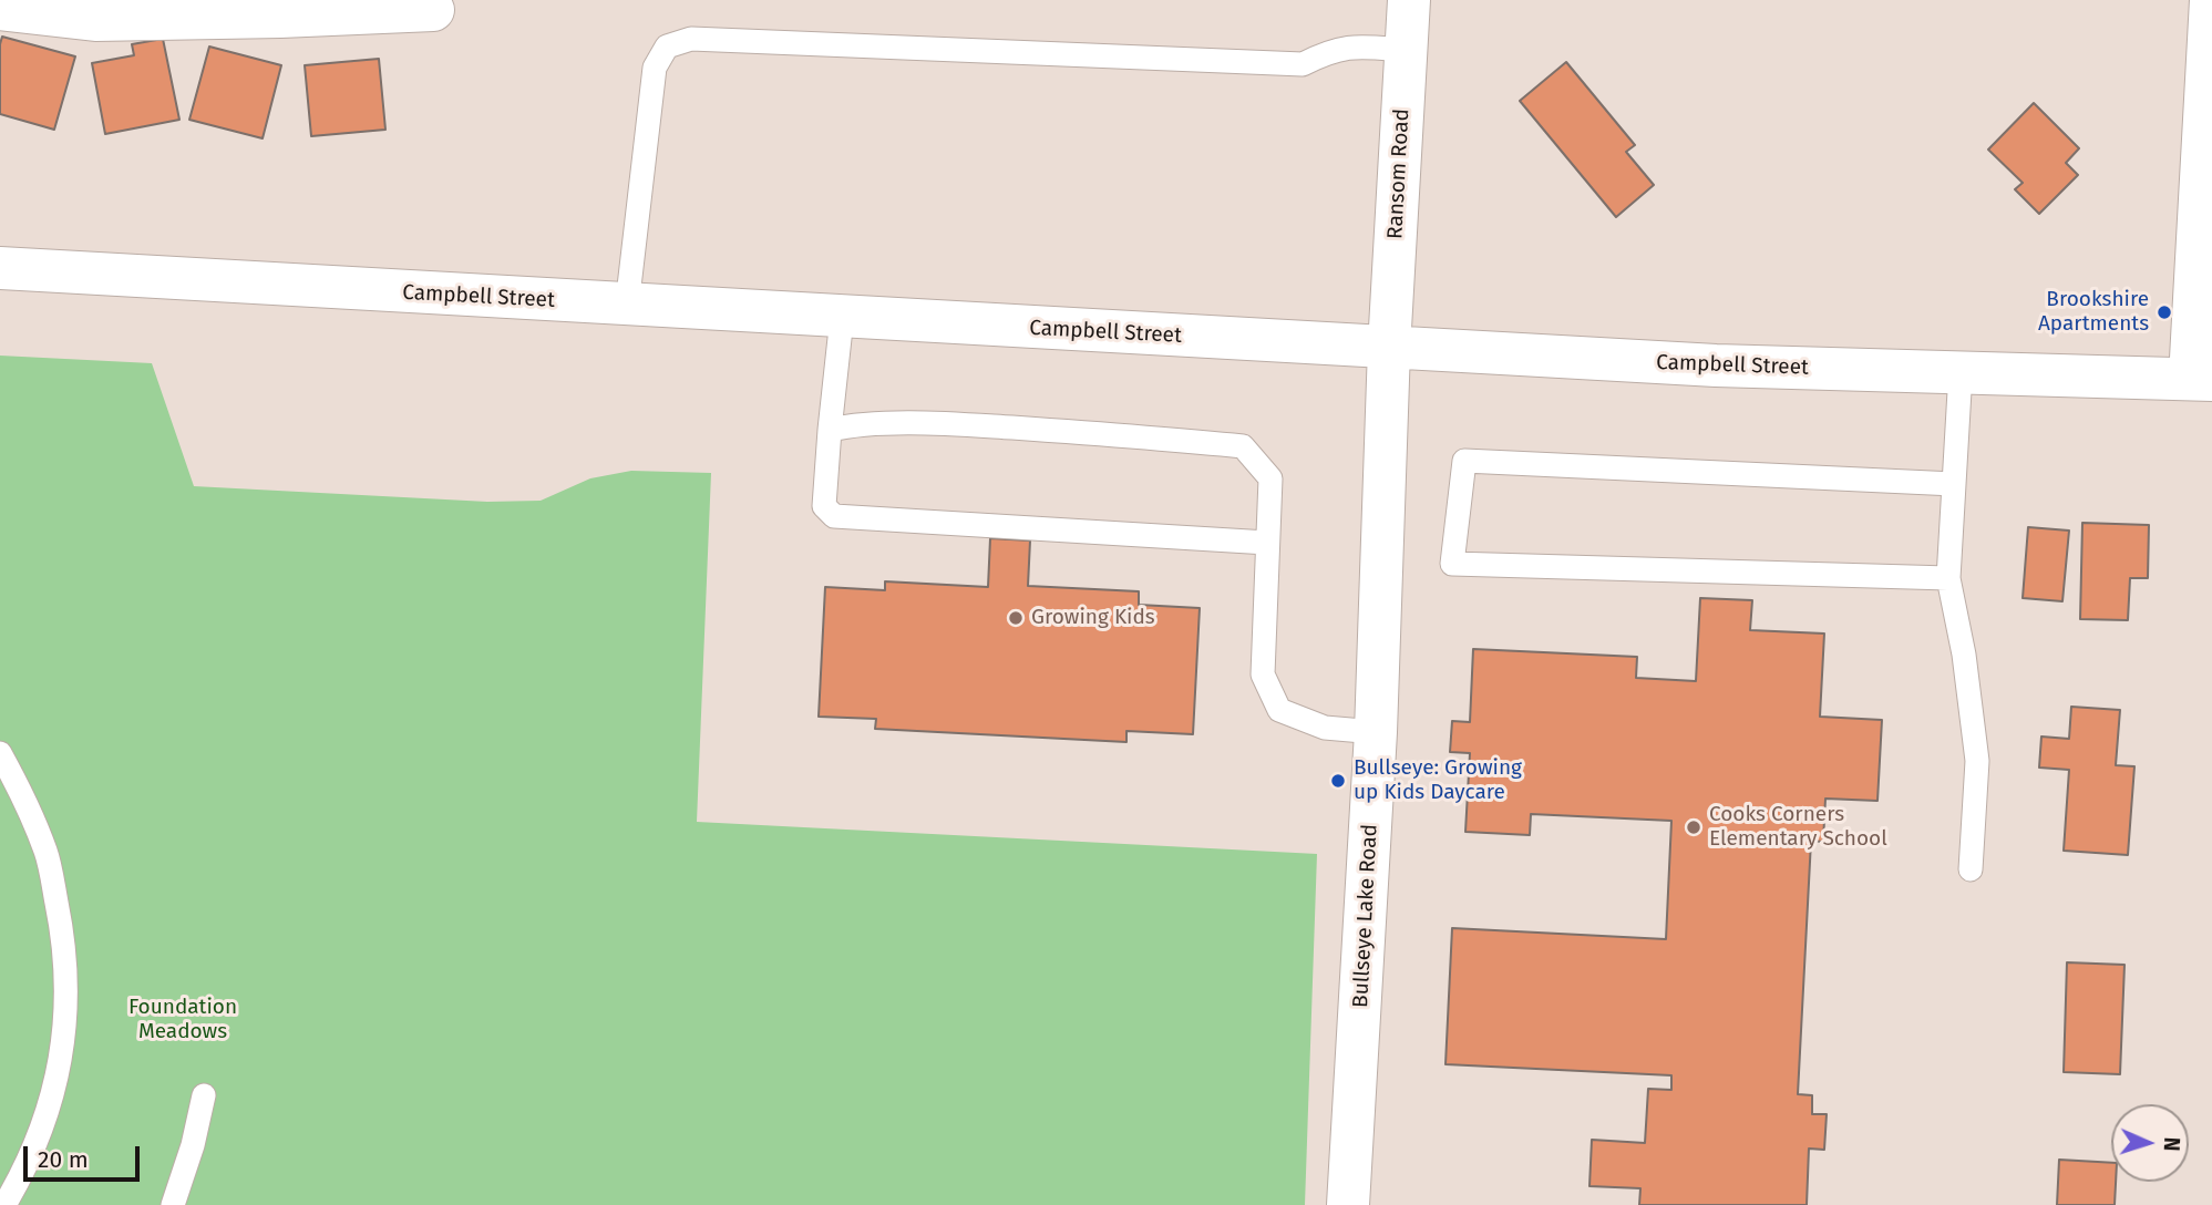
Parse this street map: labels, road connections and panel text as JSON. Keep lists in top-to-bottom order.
{
  "streets": {
    "main road": ["Ransom Road", "Campbell Street", "Bullseye Lake Road"]
  },
  "crossings": [
    ["Ransom Road", "Campbell Street"],
    ["Ransom Road", "Bullseye Lake Road"],
    ["Campbell Street", "Bullseye Lake Road"]
  ],
  "parks": ["Foundation Meadows"],
  "places": [
    "Brookshire Apartments",
    "Growing Kids",
    "Bullseye: Growing up Kids Daycare",
    "Cooks Corners Elementary School"
  ],
  "scale_bar": "20 m",
  "north": "right"
}
